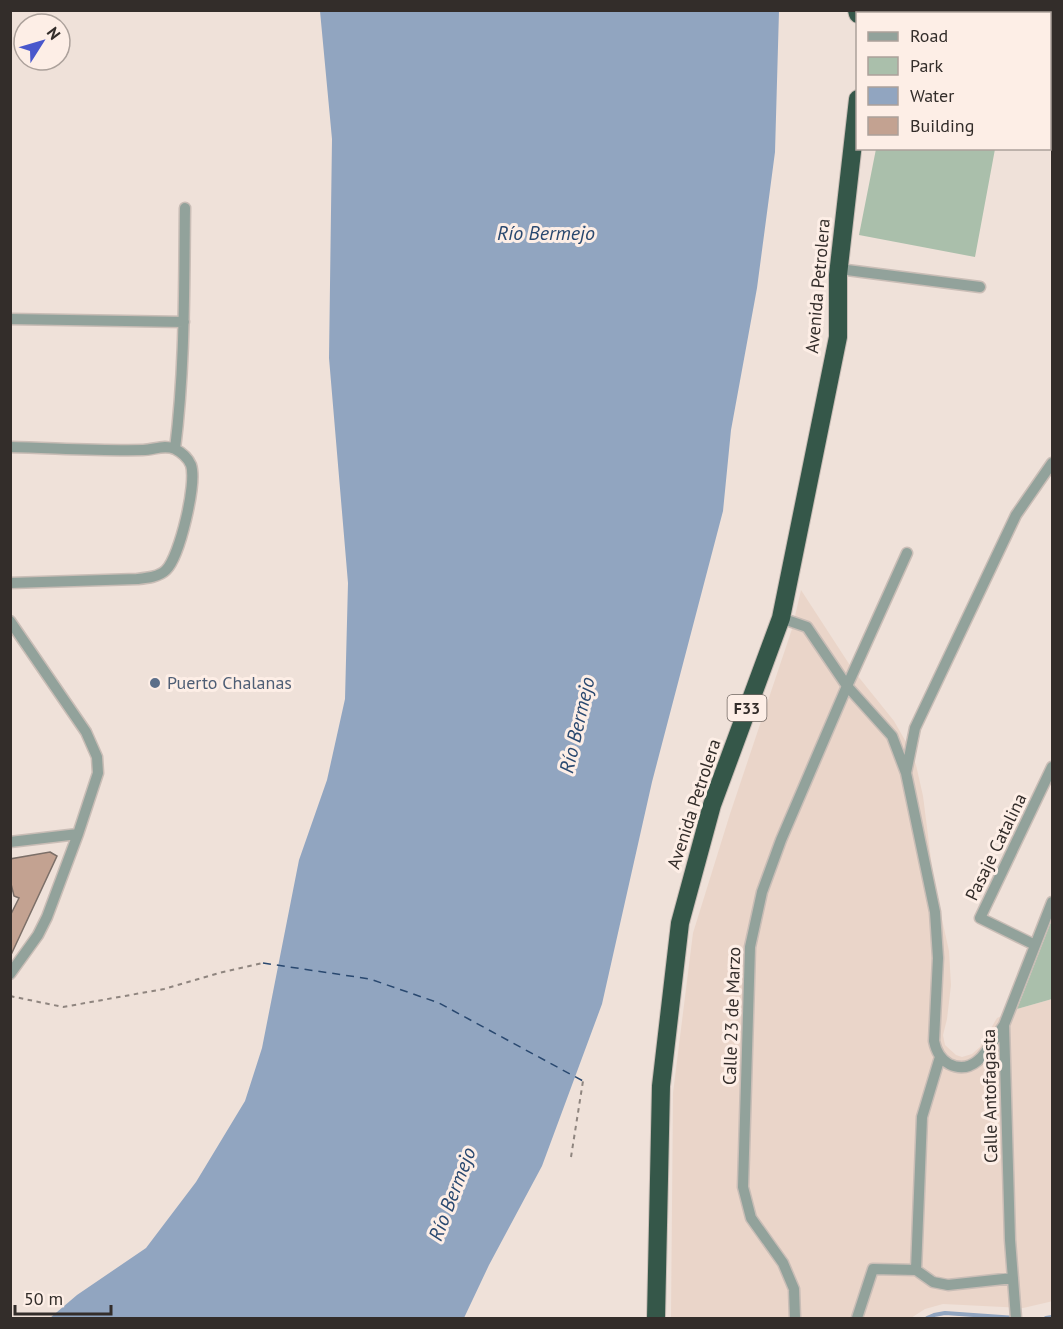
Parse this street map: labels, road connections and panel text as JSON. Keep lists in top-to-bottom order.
{
  "streets": {
    "highway": ["Avenida Petrolera", "F33"],
    "street": ["Pasaje Catalina", "Calle 23 de Marzo", "Calle Antofagasta"]
  },
  "crossings": [
    ["Pasaje Catalina", "Calle Antofagasta"]
  ],
  "water": ["Río Bermejo"],
  "places": ["Puerto Chalanas"],
  "legend": [
    "Road",
    "Park",
    "Water",
    "Building"
  ],
  "scale_bar": "50 m",
  "north": "top right"
}
